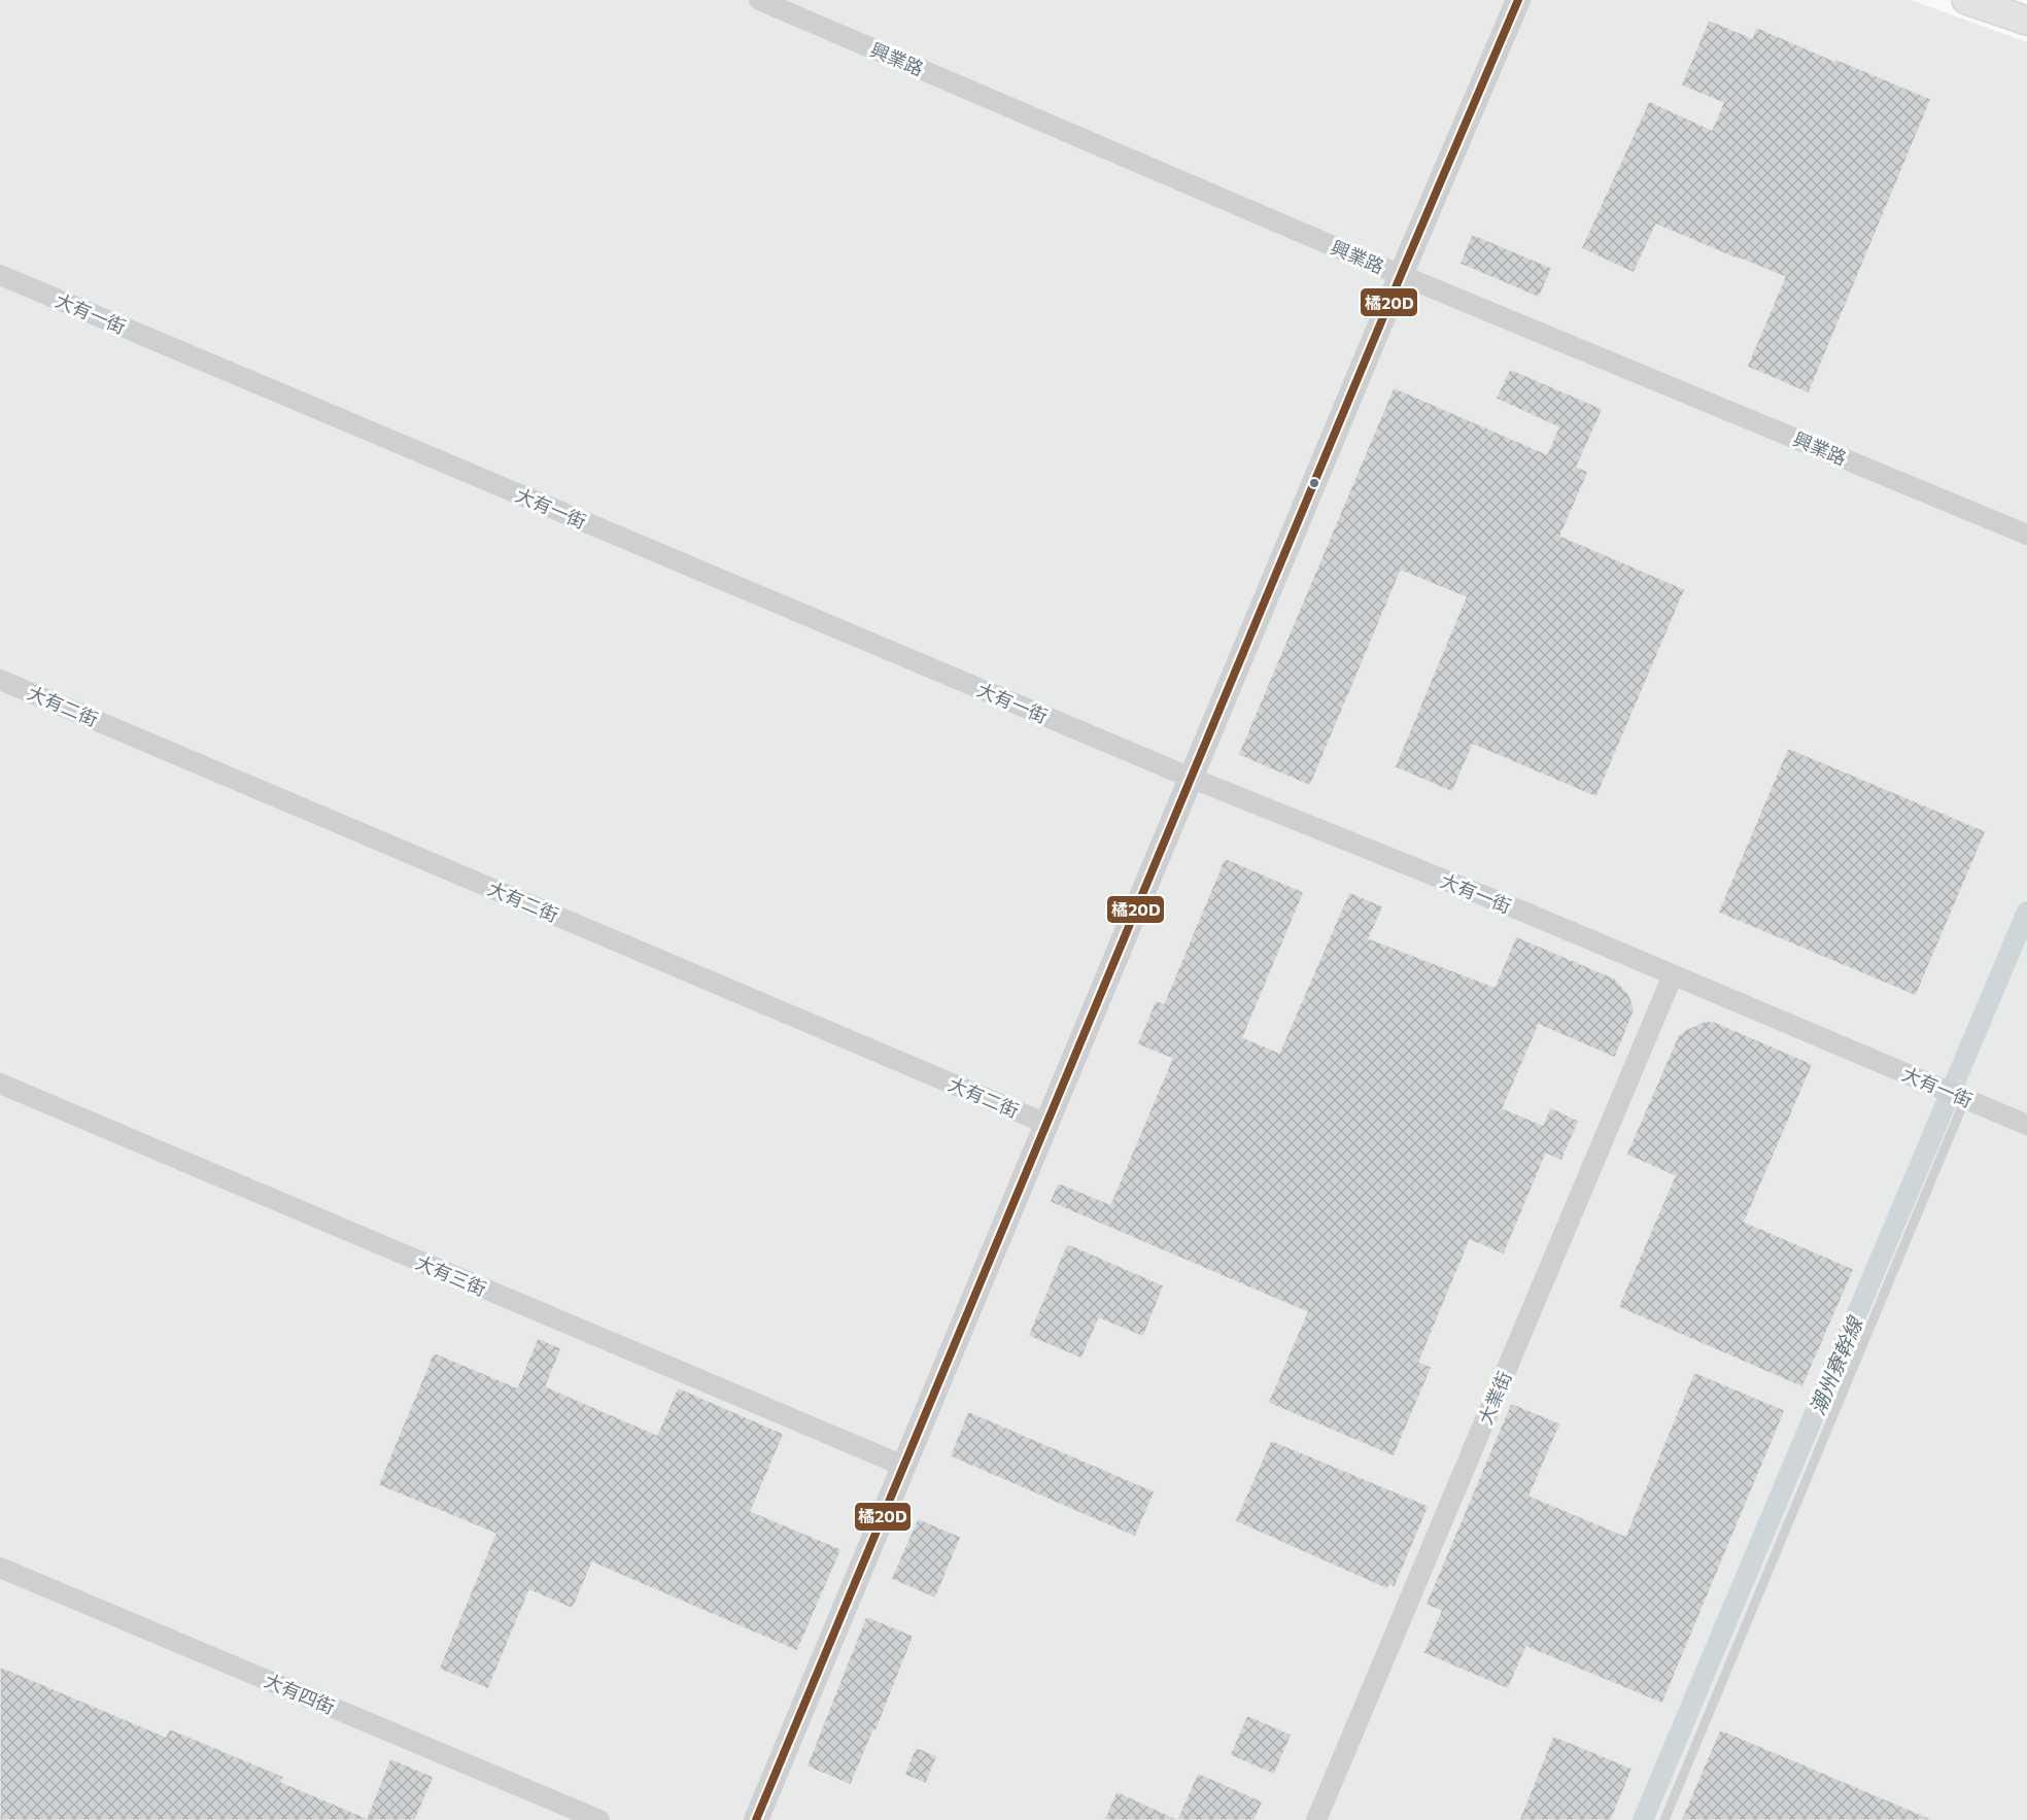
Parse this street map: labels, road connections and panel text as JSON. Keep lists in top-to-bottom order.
{
  "streets": {
    "street": [
      "興業路",
      "大有一街",
      "大有二街",
      "大有三街",
      "大業街",
      "大有四街"
    ]
  },
  "crossings": [
    ["大有一街", "大業街"]
  ],
  "water": ["潮州寮幹線"],
  "lines": ["transit line 橘20D"]
}
